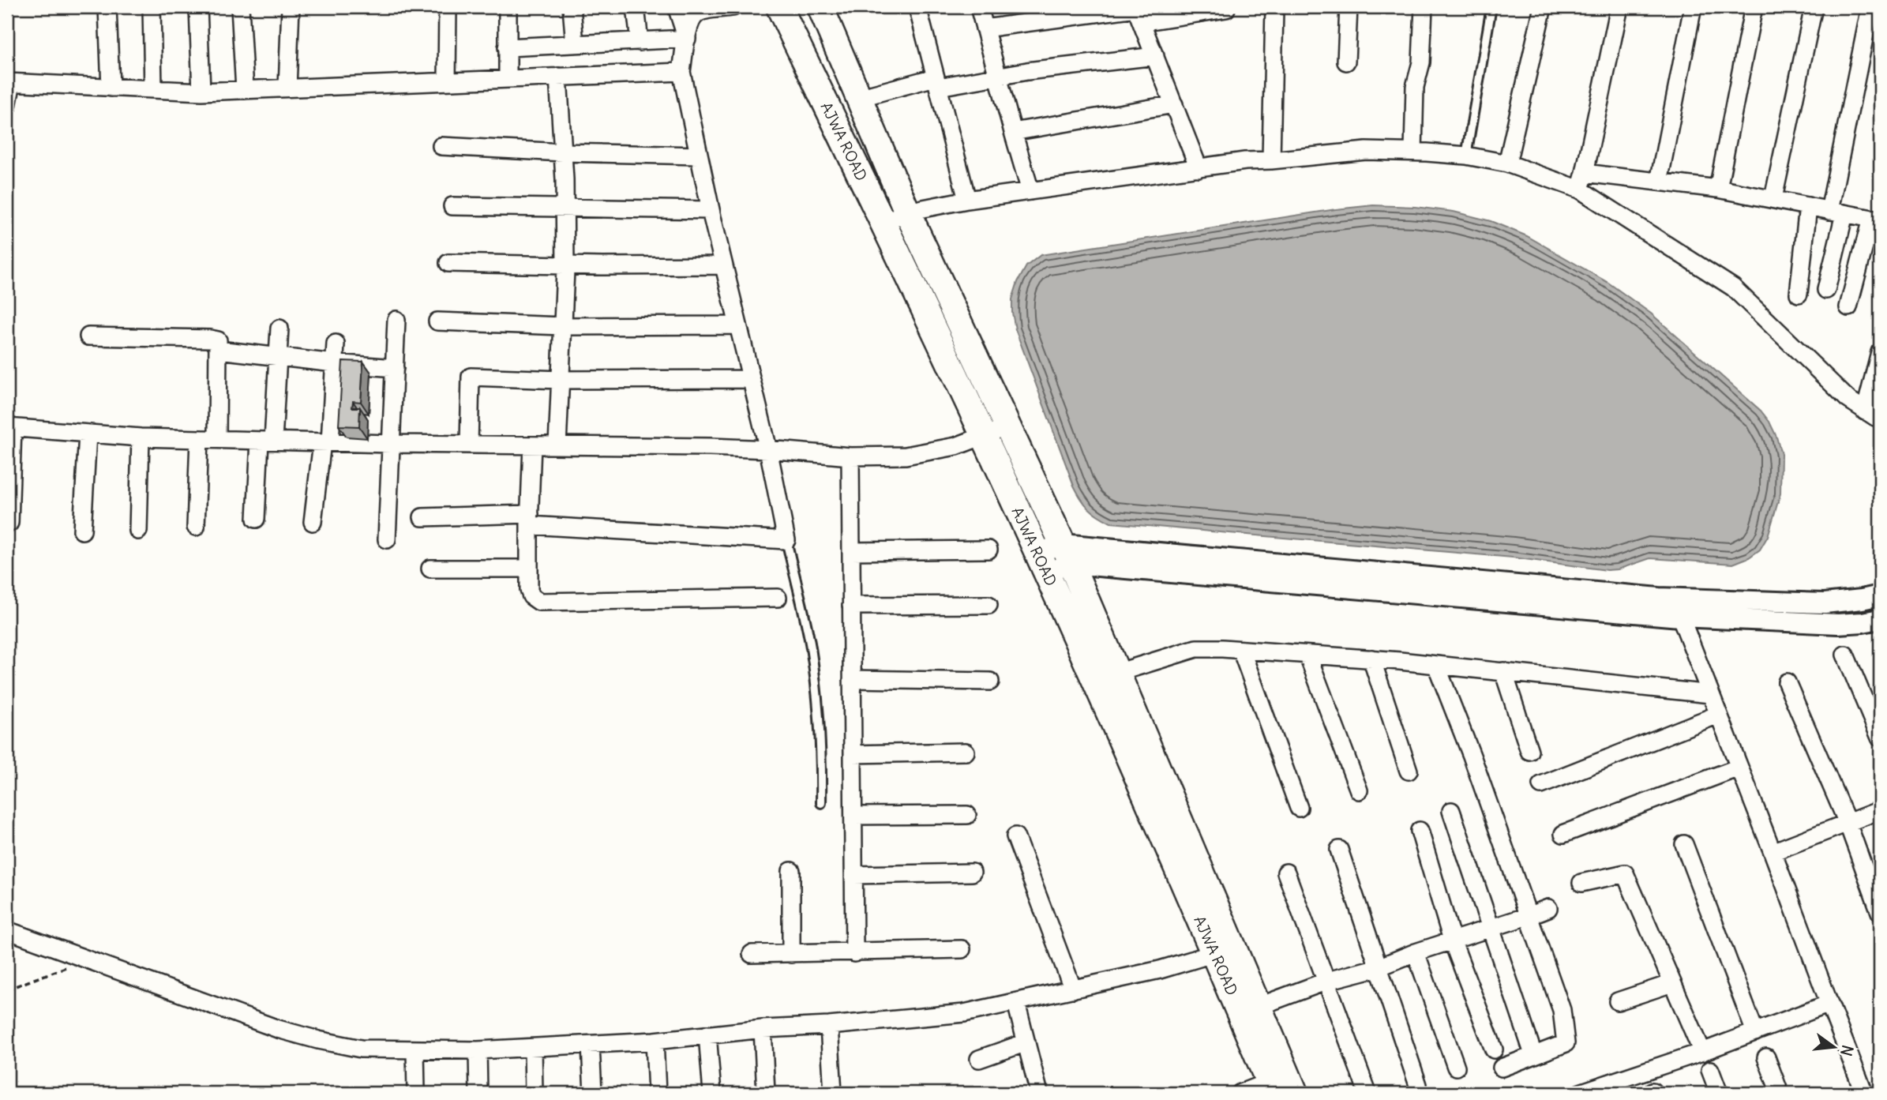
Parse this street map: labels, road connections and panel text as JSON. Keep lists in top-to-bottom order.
{
  "streets": {
    "main road": ["AJWA ROAD"]
  },
  "north": "right"
}
